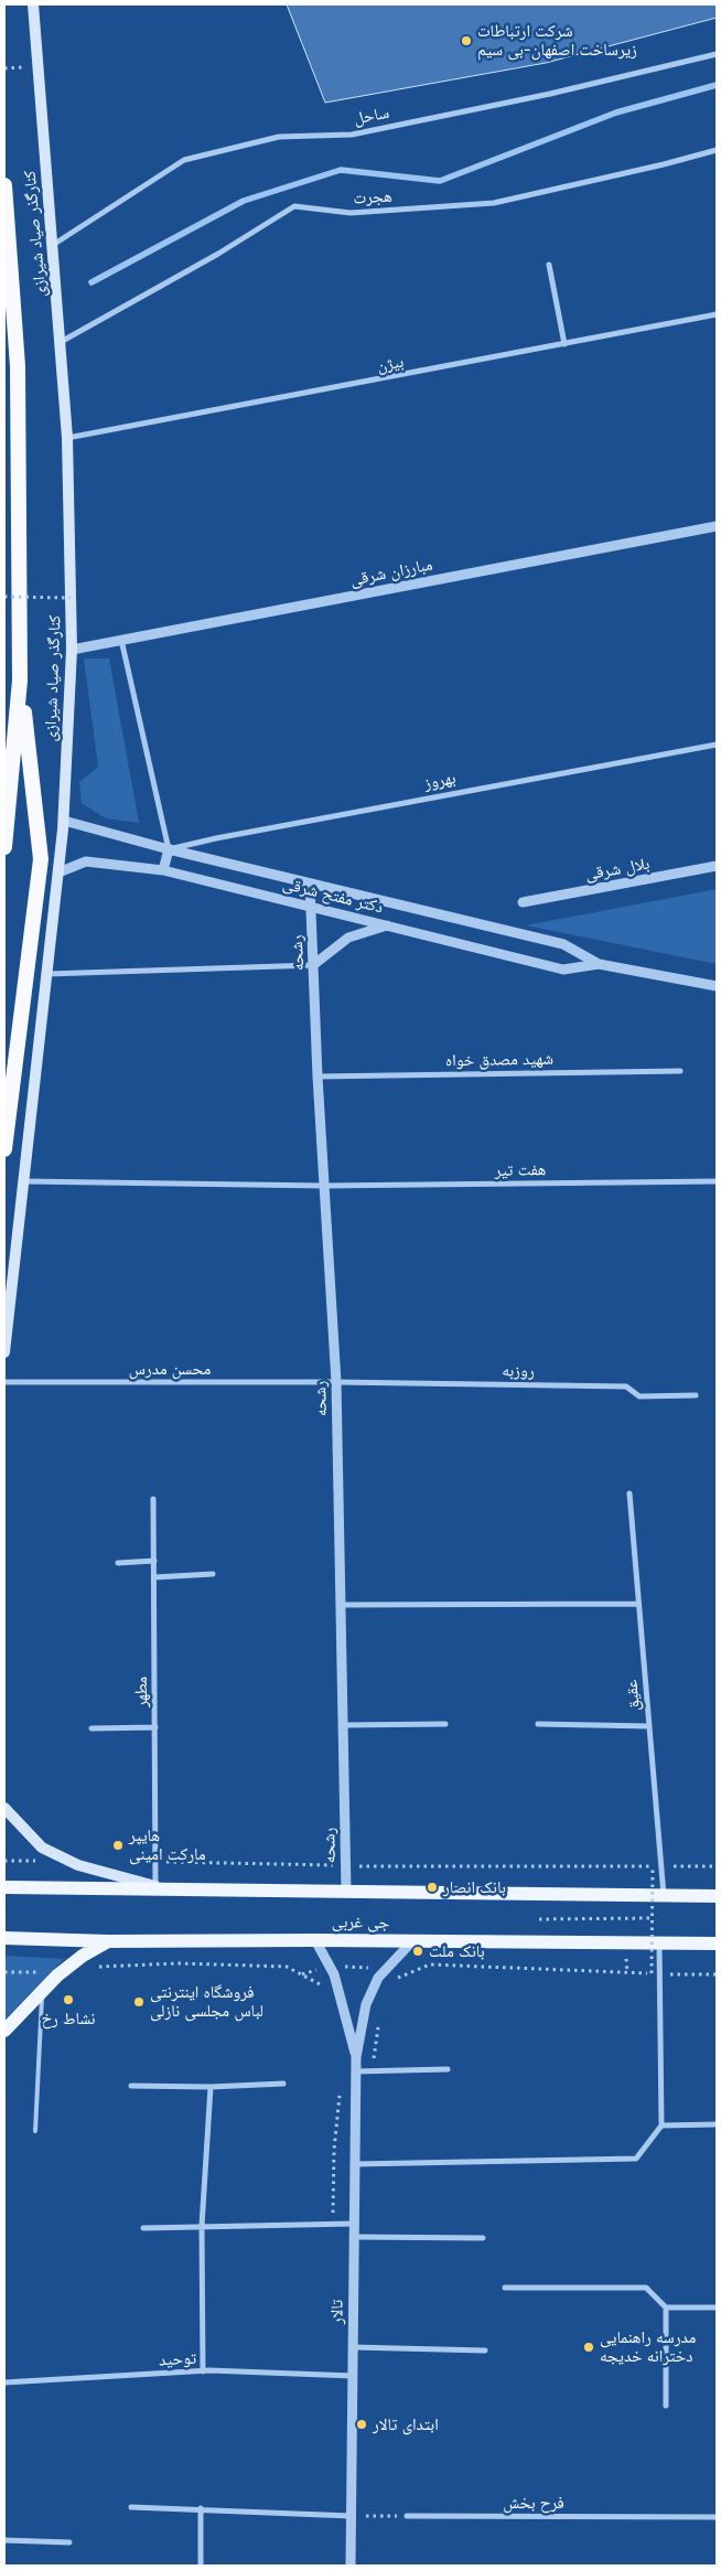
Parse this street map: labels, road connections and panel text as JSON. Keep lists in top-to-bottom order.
{
  "streets": {
    "main road": ["کنارگذر صیاد شیرازی", "جی غربی"],
    "street": [
      "ساحل",
      "هجرت",
      "بیژن",
      "مبارزان شرقی",
      "بهروز",
      "بلال شرقی",
      "دکتر مفتح شرقی",
      "رشحه",
      "شهید مصدق خواه",
      "هفت تیر",
      "محسن مدرس",
      "روزبه",
      "مطهر",
      "عقیق",
      "تالار",
      "توحید",
      "فرح بخش"
    ]
  },
  "crossings": [
    ["ساحل", "کنارگذر صیاد شیرازی"],
    ["هجرت", "کنارگذر صیاد شیرازی"],
    ["کنارگذر صیاد شیرازی", "بیژن"],
    ["کنارگذر صیاد شیرازی", "مبارزان شرقی"],
    ["کنارگذر صیاد شیرازی", "دکتر مفتح شرقی"],
    ["کنارگذر صیاد شیرازی", "هفت تیر"],
    ["بهروز", "دکتر مفتح شرقی"],
    ["دکتر مفتح شرقی", "رشحه"],
    ["رشحه", "شهید مصدق خواه"],
    ["رشحه", "هفت تیر"],
    ["رشحه", "محسن مدرس"],
    ["رشحه", "روزبه"],
    ["رشحه", "جی غربی"],
    ["محسن مدرس", "روزبه"],
    ["عقیق", "جی غربی"],
    ["تالار", "توحید"]
  ],
  "places": [
    "شرکت ارتباطات زیرساخت اصفهان-بی سیم",
    "هایپر مارکت امینی",
    "بانک انصار",
    "بانک ملت",
    "نشاط رخ",
    "فروشگاه اینترنتی لباس مجلسی نازلی",
    "مدرسه راهنمایی دخترانه خدیجه",
    "ابتدای تالار"
  ]
}
